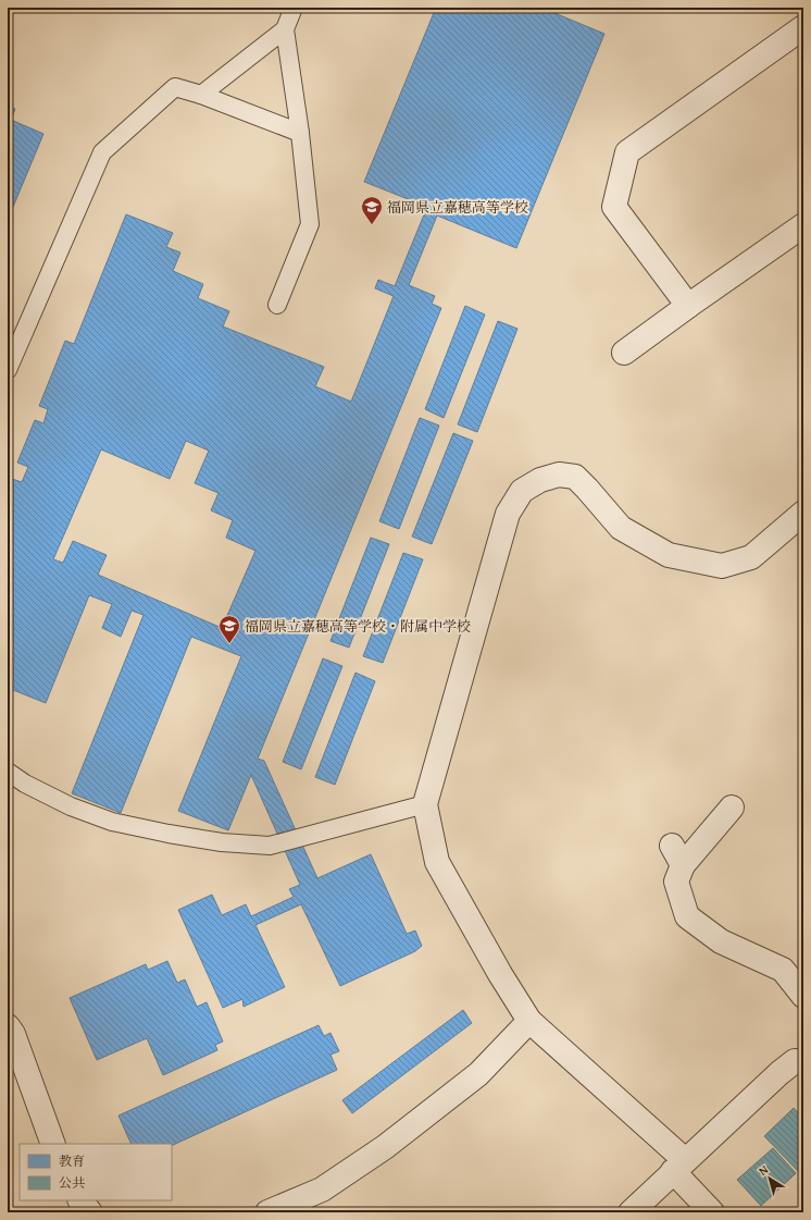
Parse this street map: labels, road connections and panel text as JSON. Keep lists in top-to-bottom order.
{
  "places": {
    "school or university": ["福岡県立嘉穂高等学校", "福岡県立嘉穂高等学校・附属中学校"]
  },
  "legend": ["教育", "公共"],
  "north": "top left"
}
